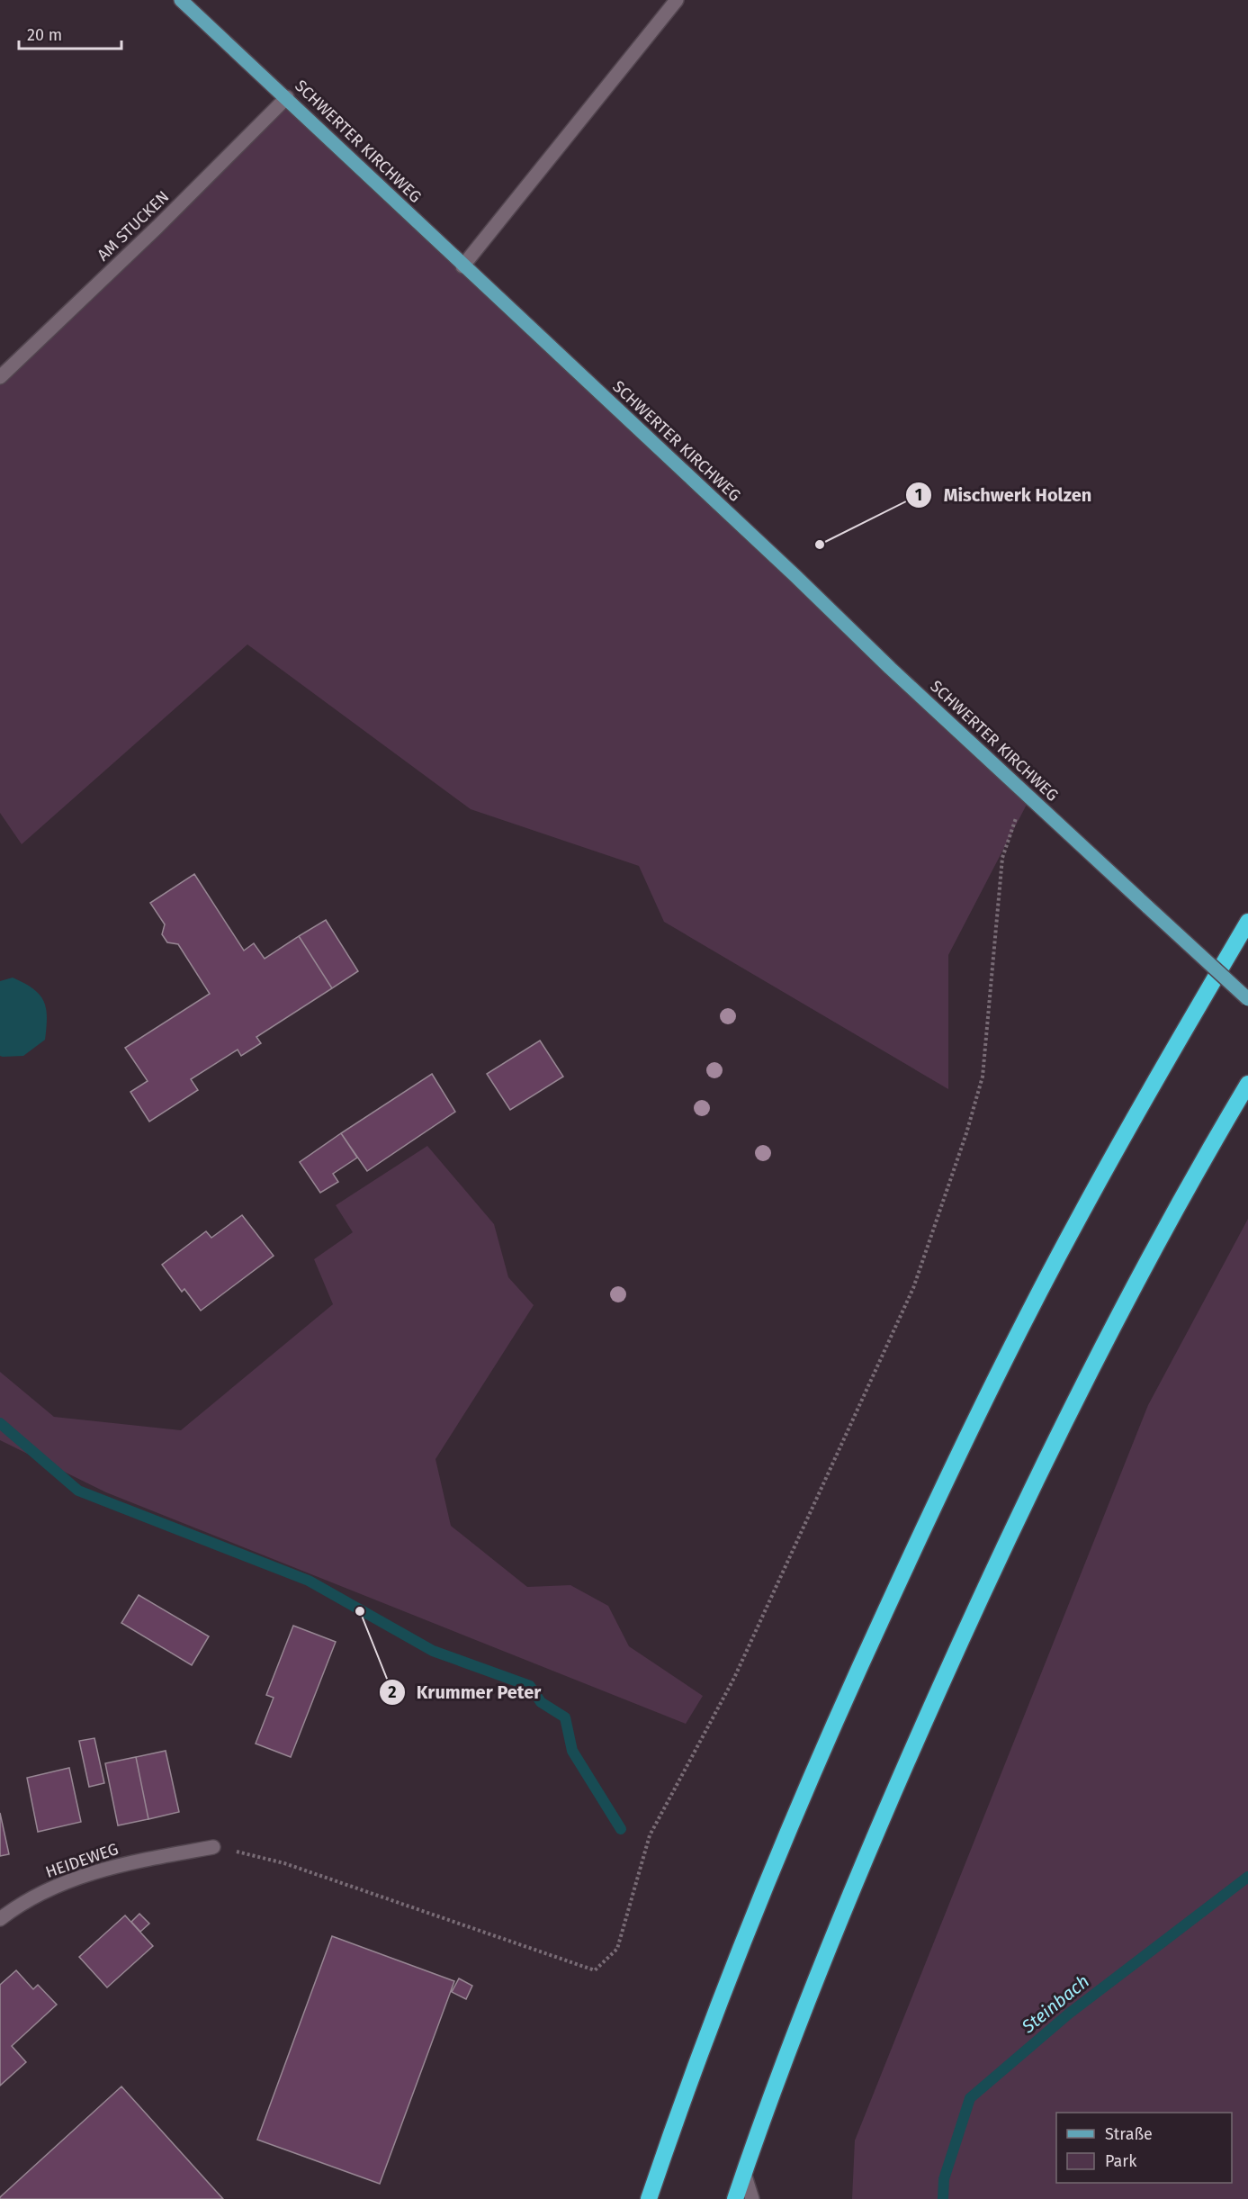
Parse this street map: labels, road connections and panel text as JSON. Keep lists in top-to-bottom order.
{
  "streets": {
    "main road": ["SCHWERTER KIRCHWEG"],
    "street": ["AM STUCKEN", "HEIDEWEG"]
  },
  "crossings": [
    ["SCHWERTER KIRCHWEG", "AM STUCKEN"]
  ],
  "water": ["Steinbach"],
  "places": ["Mischwerk Holzen", "Krummer Peter"],
  "legend": ["Straße", "Park"],
  "scale_bar": "20 m"
}
